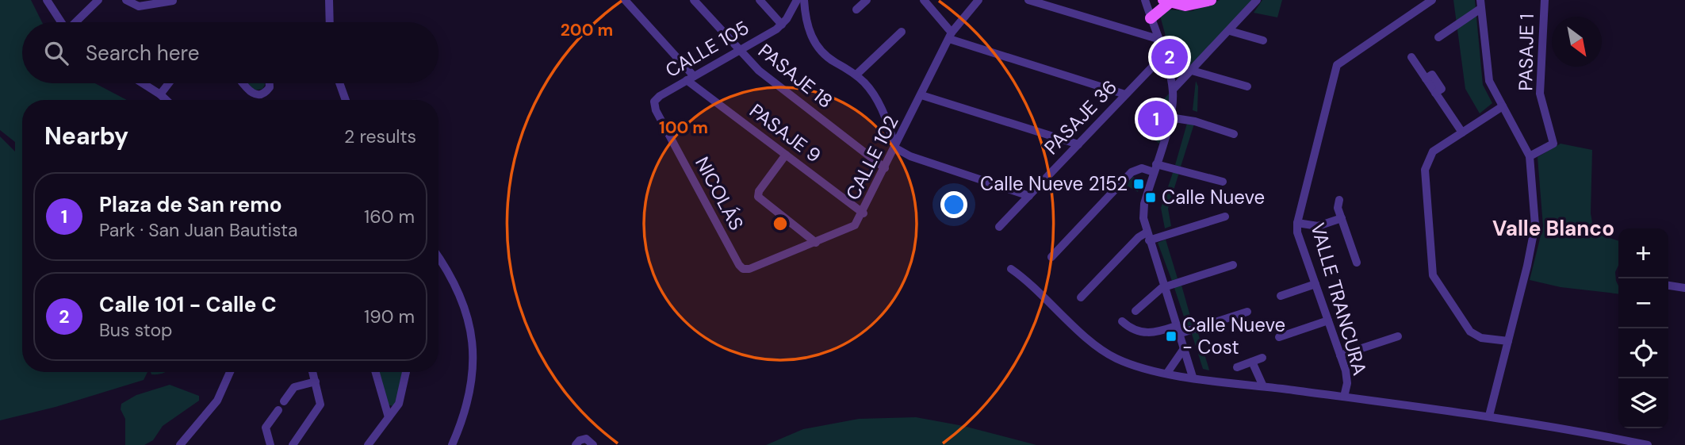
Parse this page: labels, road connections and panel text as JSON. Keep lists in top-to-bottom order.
{
  "streets": {
    "street": [
      "CALLE 105",
      "PASAJE 1",
      "PASAJE 18",
      "PASAJE 36",
      "PASAJE 9",
      "CALLE 102",
      "NICOLÁS",
      "VALLE TRANCURA"
    ]
  },
  "crossings": [
    ["CALLE 105", "PASAJE 18"],
    ["CALLE 105", "PASAJE 9"],
    ["CALLE 105", "NICOLÁS"],
    ["PASAJE 18", "CALLE 102"],
    ["PASAJE 9", "CALLE 102"],
    ["CALLE 102", "NICOLÁS"]
  ],
  "districts": ["Valle Blanco"],
  "places": {
    "transit": ["Calle Nueve 2152", "Calle Nueve", "Calle Nueve - Cost"]
  },
  "north": "bottom right",
  "page": {
    "search": "Search here",
    "pins": ["2", "1"],
    "heading": ["Nearby", "2 results"],
    "list": [
      {
        "mark": "1",
        "name": "Plaza de San remo",
        "note": "Park · San Juan Bautista",
        "value": "160 m"
      },
      {
        "mark": "2",
        "name": "Calle 101 - Calle C",
        "note": "Bus stop",
        "value": "190 m"
      }
    ],
    "map_buttons": ["+", "−"]
  },
  "rings": ["200 m", "100 m"]
}
